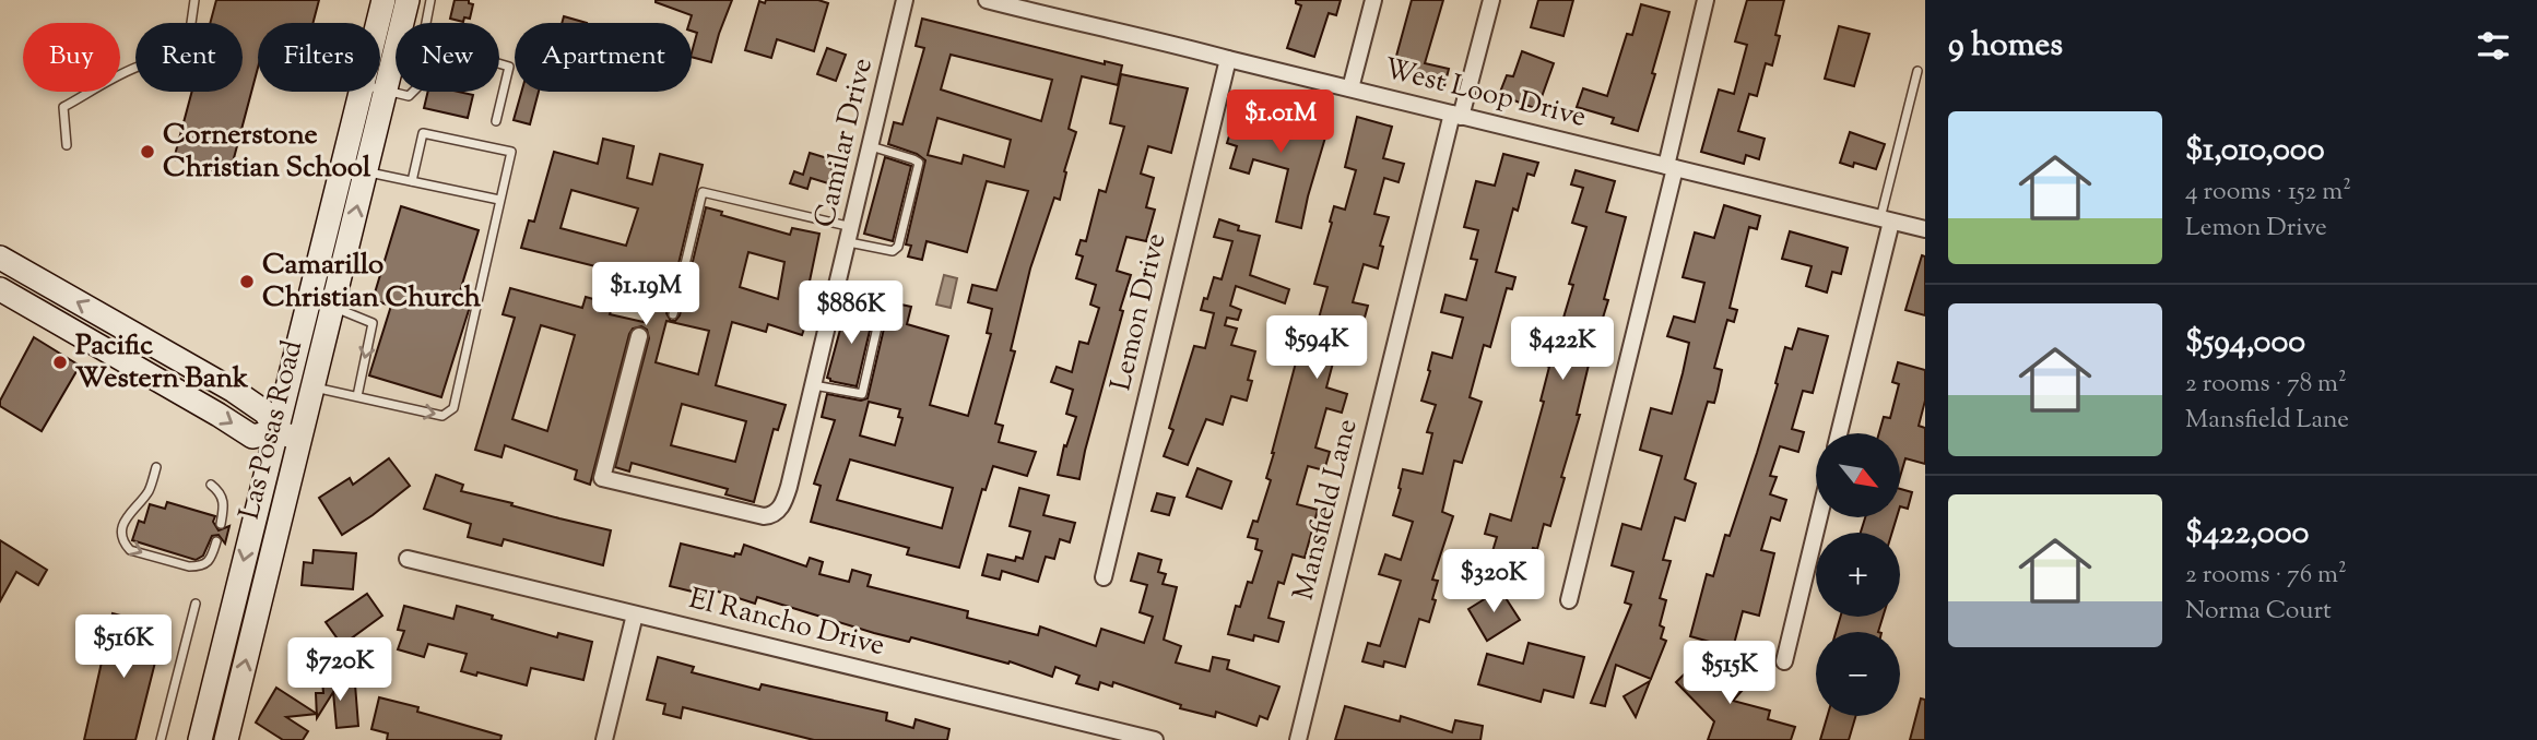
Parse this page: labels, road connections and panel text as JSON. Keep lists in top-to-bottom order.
{
  "streets": {
    "main road": ["Las Posas Road"],
    "street": [
      "West Loop Drive",
      "Camilar Drive",
      "Lemon Drive",
      "Mansfield Lane",
      "El Rancho Drive"
    ]
  },
  "crossings": [
    ["West Loop Drive", "Lemon Drive"],
    ["West Loop Drive", "Mansfield Lane"]
  ],
  "places": ["Cornerstone Christian School", "Camarillo Christian Church", "Pacific Western Bank"],
  "north": "bottom right",
  "page": {
    "heading": "9 homes",
    "chip": [
      "Buy",
      "Rent",
      "Filters",
      "New",
      "Apartment"
    ],
    "price": [
      "$1.01M",
      "$1.19M",
      "$886K",
      "$594K",
      "$422K",
      "$320K",
      "$516K",
      "$720K",
      "$515K"
    ],
    "list": [
      {
        "name": "$1,010,000",
        "note": "4 rooms · 152 m² · Lemon Drive"
      },
      {
        "name": "$594,000",
        "note": "2 rooms · 78 m² · Mansfield Lane"
      },
      {
        "name": "$422,000",
        "note": "2 rooms · 76 m² · Norma Court"
      }
    ],
    "map_buttons": ["+", "−"]
  }
}
